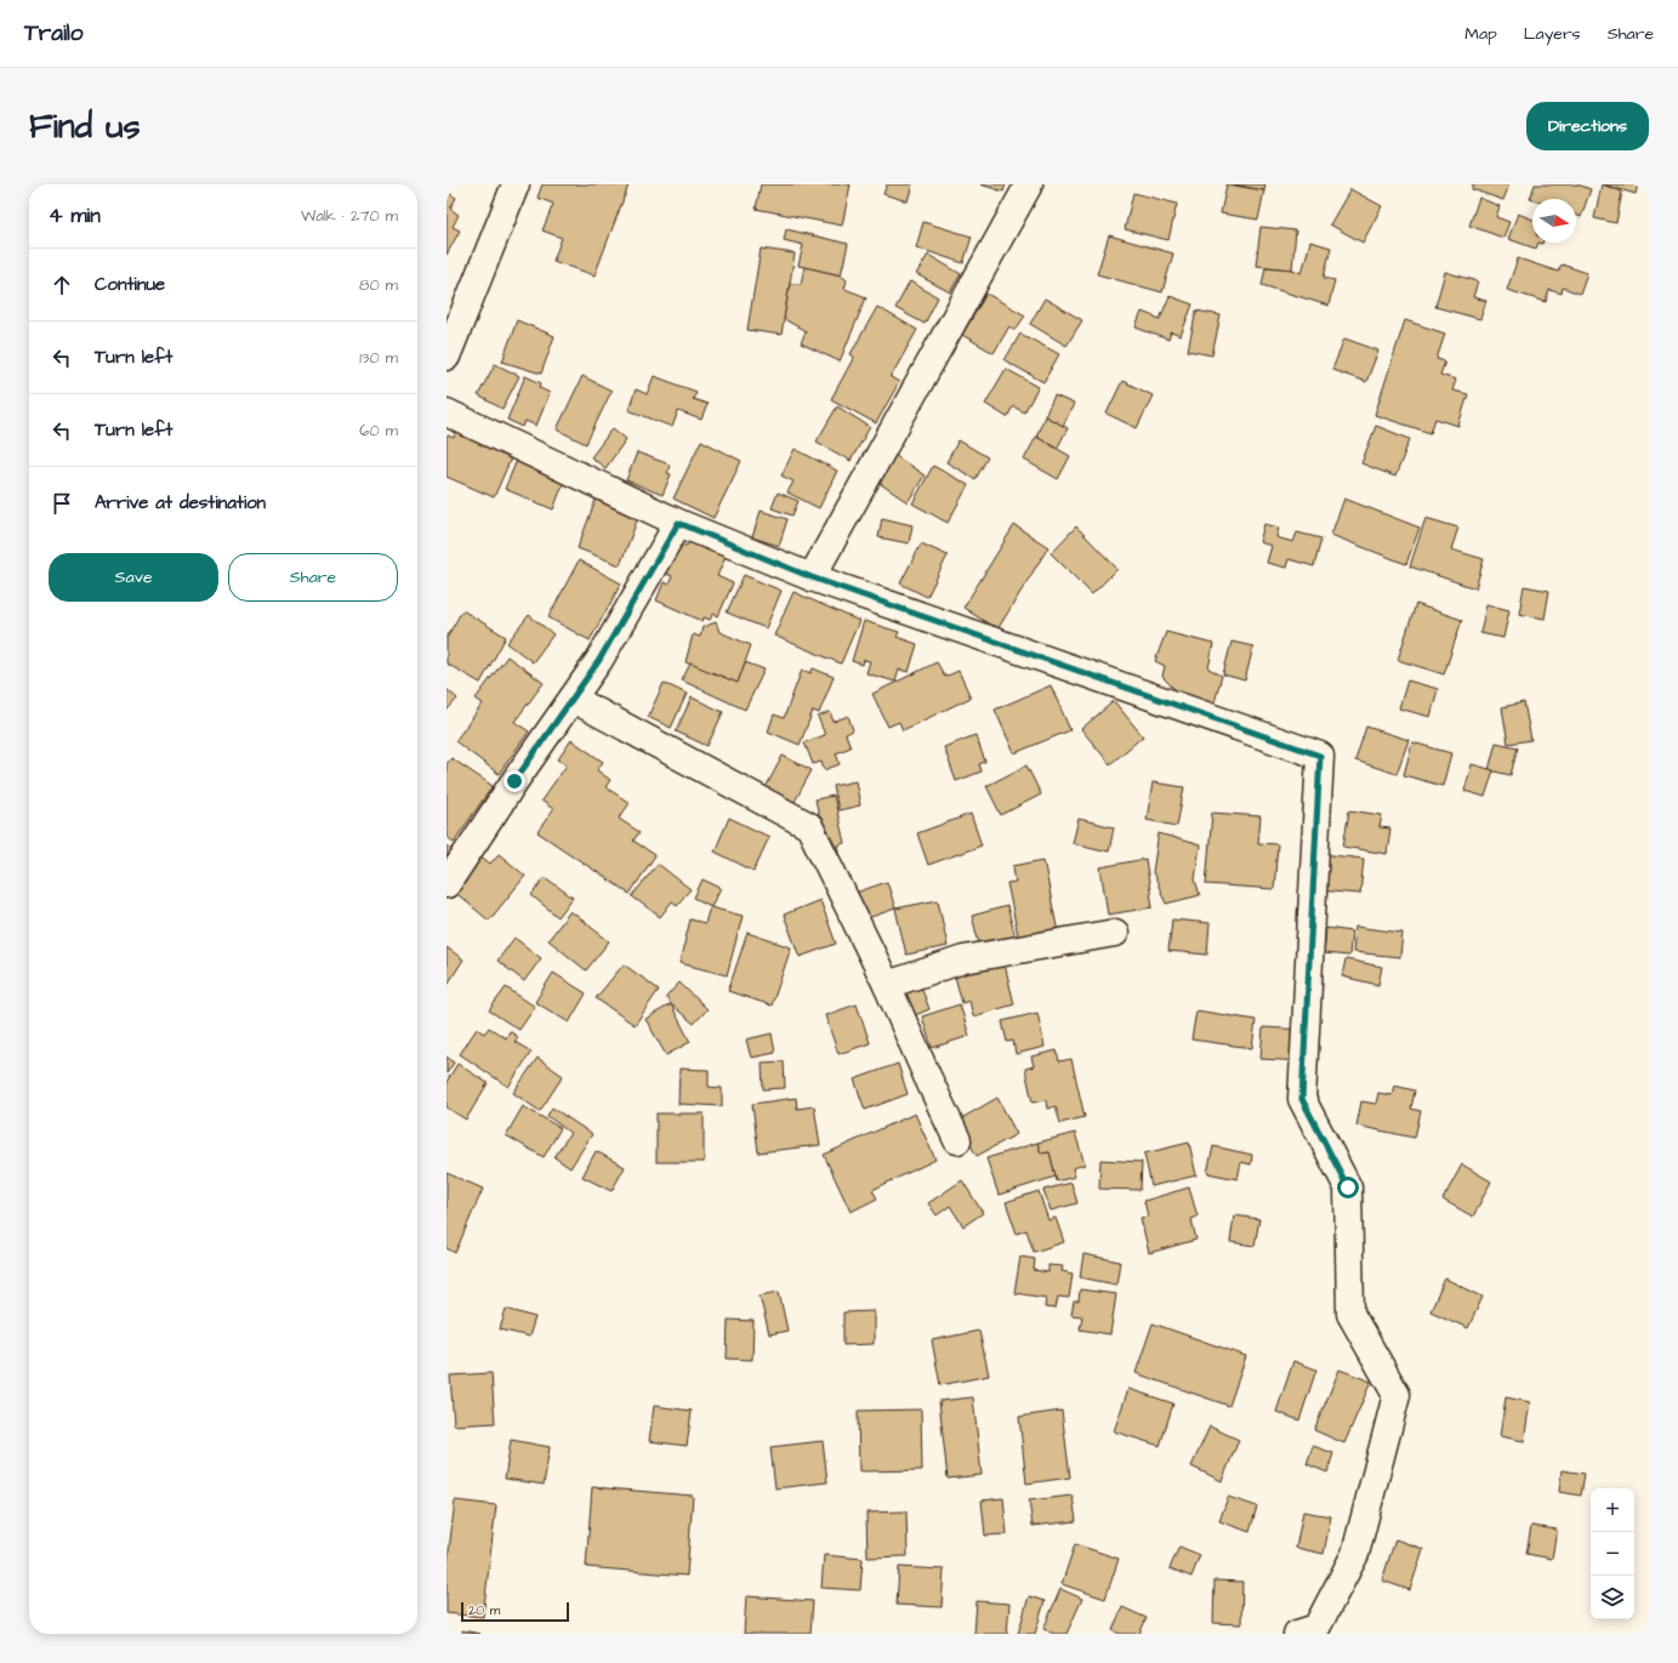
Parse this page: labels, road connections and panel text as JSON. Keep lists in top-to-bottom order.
{
  "scale_bar": "20 m",
  "north": "right",
  "page": {
    "header": "Trailo",
    "nav": ["Map", "Layers", "Share"],
    "buttons": [
      "Directions",
      ["Save", "Share"]
    ],
    "title": "Find us",
    "heading": ["4 min", "Walk · 270 m"],
    "list": [
      ["Continue", "80 m"],
      ["Turn left", "130 m"],
      ["Turn left", "60 m"],
      "Arrive at destination"
    ],
    "map_buttons": ["+", "−"],
    "scale": "20 m"
  }
}
